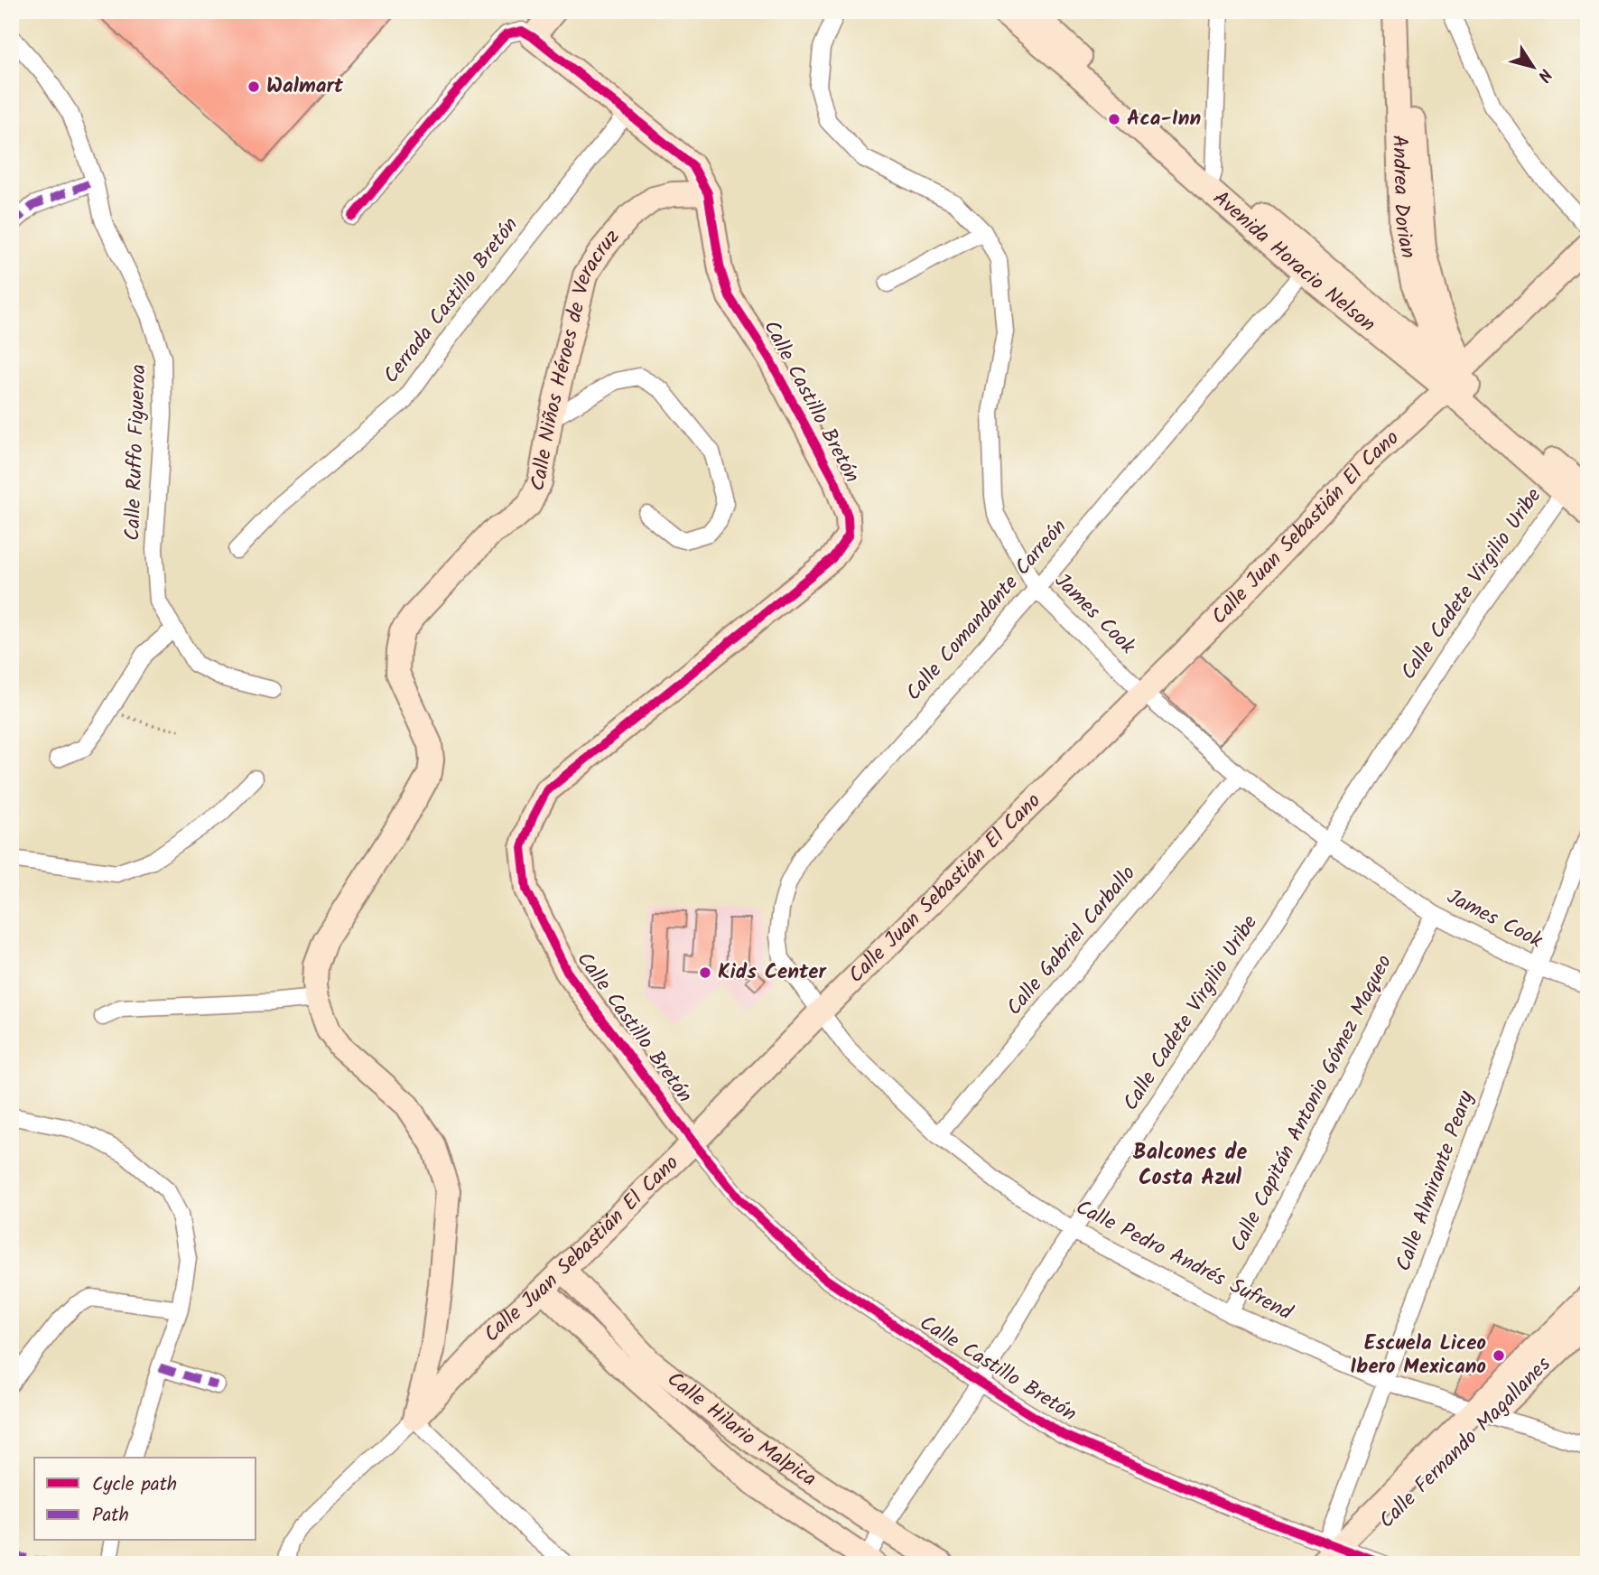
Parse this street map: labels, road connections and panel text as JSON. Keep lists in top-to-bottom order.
{
  "streets": {
    "street": [
      "Andrea Dorian",
      "Avenida Horacio Nelson",
      "Cerrada Castillo Bretón",
      "Calle Niños Héroes de Veracruz",
      "Calle Castillo Bretón",
      "Calle Ruffo Figueroa",
      "Calle Juan Sebastián El Cano",
      "Calle Cadete Virgilio Uribe",
      "Calle Comandante Carreón",
      "James Cook",
      "Calle Gabriel Carballo",
      "Calle Capitán Antonio Gómez Maqueo",
      "Calle Almirante Peary",
      "Calle Pedro Andrés Sufrend",
      "Calle Hilario Malpica",
      "Calle Fernando Magallanes"
    ]
  },
  "crossings": [
    ["Andrea Dorian", "Avenida Horacio Nelson"],
    ["Avenida Horacio Nelson", "Calle Juan Sebastián El Cano"],
    ["Avenida Horacio Nelson", "Calle Cadete Virgilio Uribe"],
    ["Avenida Horacio Nelson", "Calle Comandante Carreón"],
    ["Cerrada Castillo Bretón", "Calle Castillo Bretón"],
    ["Calle Niños Héroes de Veracruz", "Calle Castillo Bretón"],
    ["Calle Niños Héroes de Veracruz", "Calle Juan Sebastián El Cano"],
    ["Calle Castillo Bretón", "Calle Juan Sebastián El Cano"],
    ["Calle Castillo Bretón", "Calle Cadete Virgilio Uribe"],
    ["Calle Castillo Bretón", "Calle Almirante Peary"],
    ["Calle Castillo Bretón", "Calle Fernando Magallanes"],
    ["Calle Juan Sebastián El Cano", "Calle Comandante Carreón"],
    ["Calle Juan Sebastián El Cano", "James Cook"],
    ["Calle Juan Sebastián El Cano", "Calle Pedro Andrés Sufrend"],
    ["Calle Juan Sebastián El Cano", "Calle Hilario Malpica"],
    ["Calle Cadete Virgilio Uribe", "James Cook"],
    ["Calle Cadete Virgilio Uribe", "Calle Pedro Andrés Sufrend"],
    ["Calle Cadete Virgilio Uribe", "Calle Hilario Malpica"],
    ["Calle Comandante Carreón", "James Cook"],
    ["Calle Comandante Carreón", "Calle Pedro Andrés Sufrend"],
    ["James Cook", "Calle Gabriel Carballo"],
    ["James Cook", "Calle Capitán Antonio Gómez Maqueo"],
    ["James Cook", "Calle Almirante Peary"],
    ["Calle Gabriel Carballo", "Calle Pedro Andrés Sufrend"],
    ["Calle Capitán Antonio Gómez Maqueo", "Calle Pedro Andrés Sufrend"],
    ["Calle Almirante Peary", "Calle Pedro Andrés Sufrend"],
    ["Calle Almirante Peary", "Calle Fernando Magallanes"],
    ["Calle Pedro Andrés Sufrend", "Calle Fernando Magallanes"]
  ],
  "districts": ["Balcones de Costa Azul"],
  "places": [
    "Walmart",
    "Aca-Inn",
    "Kids Center",
    "Escuela Liceo Ibero Mexicano"
  ],
  "legend": ["Cycle path", "Path"],
  "north": "bottom right"
}
